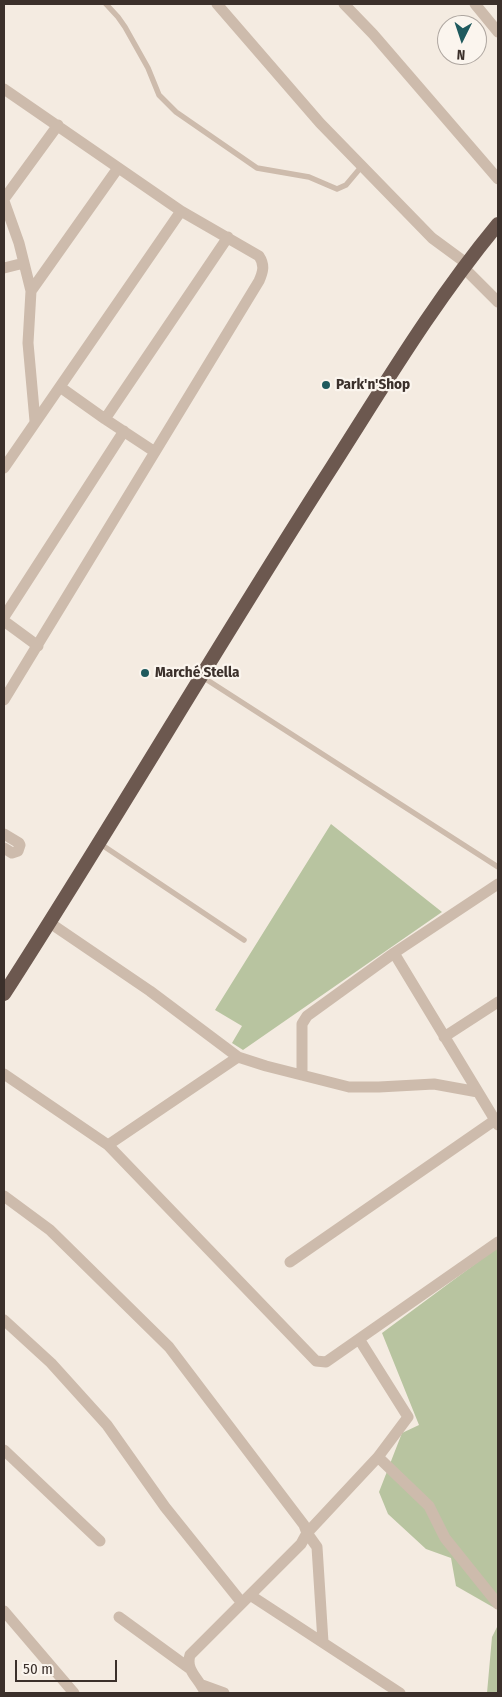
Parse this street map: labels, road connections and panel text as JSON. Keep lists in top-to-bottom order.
{
  "places": ["Park'n'Shop", "Marché Stella"],
  "scale_bar": "50 m",
  "north": "bottom"
}
